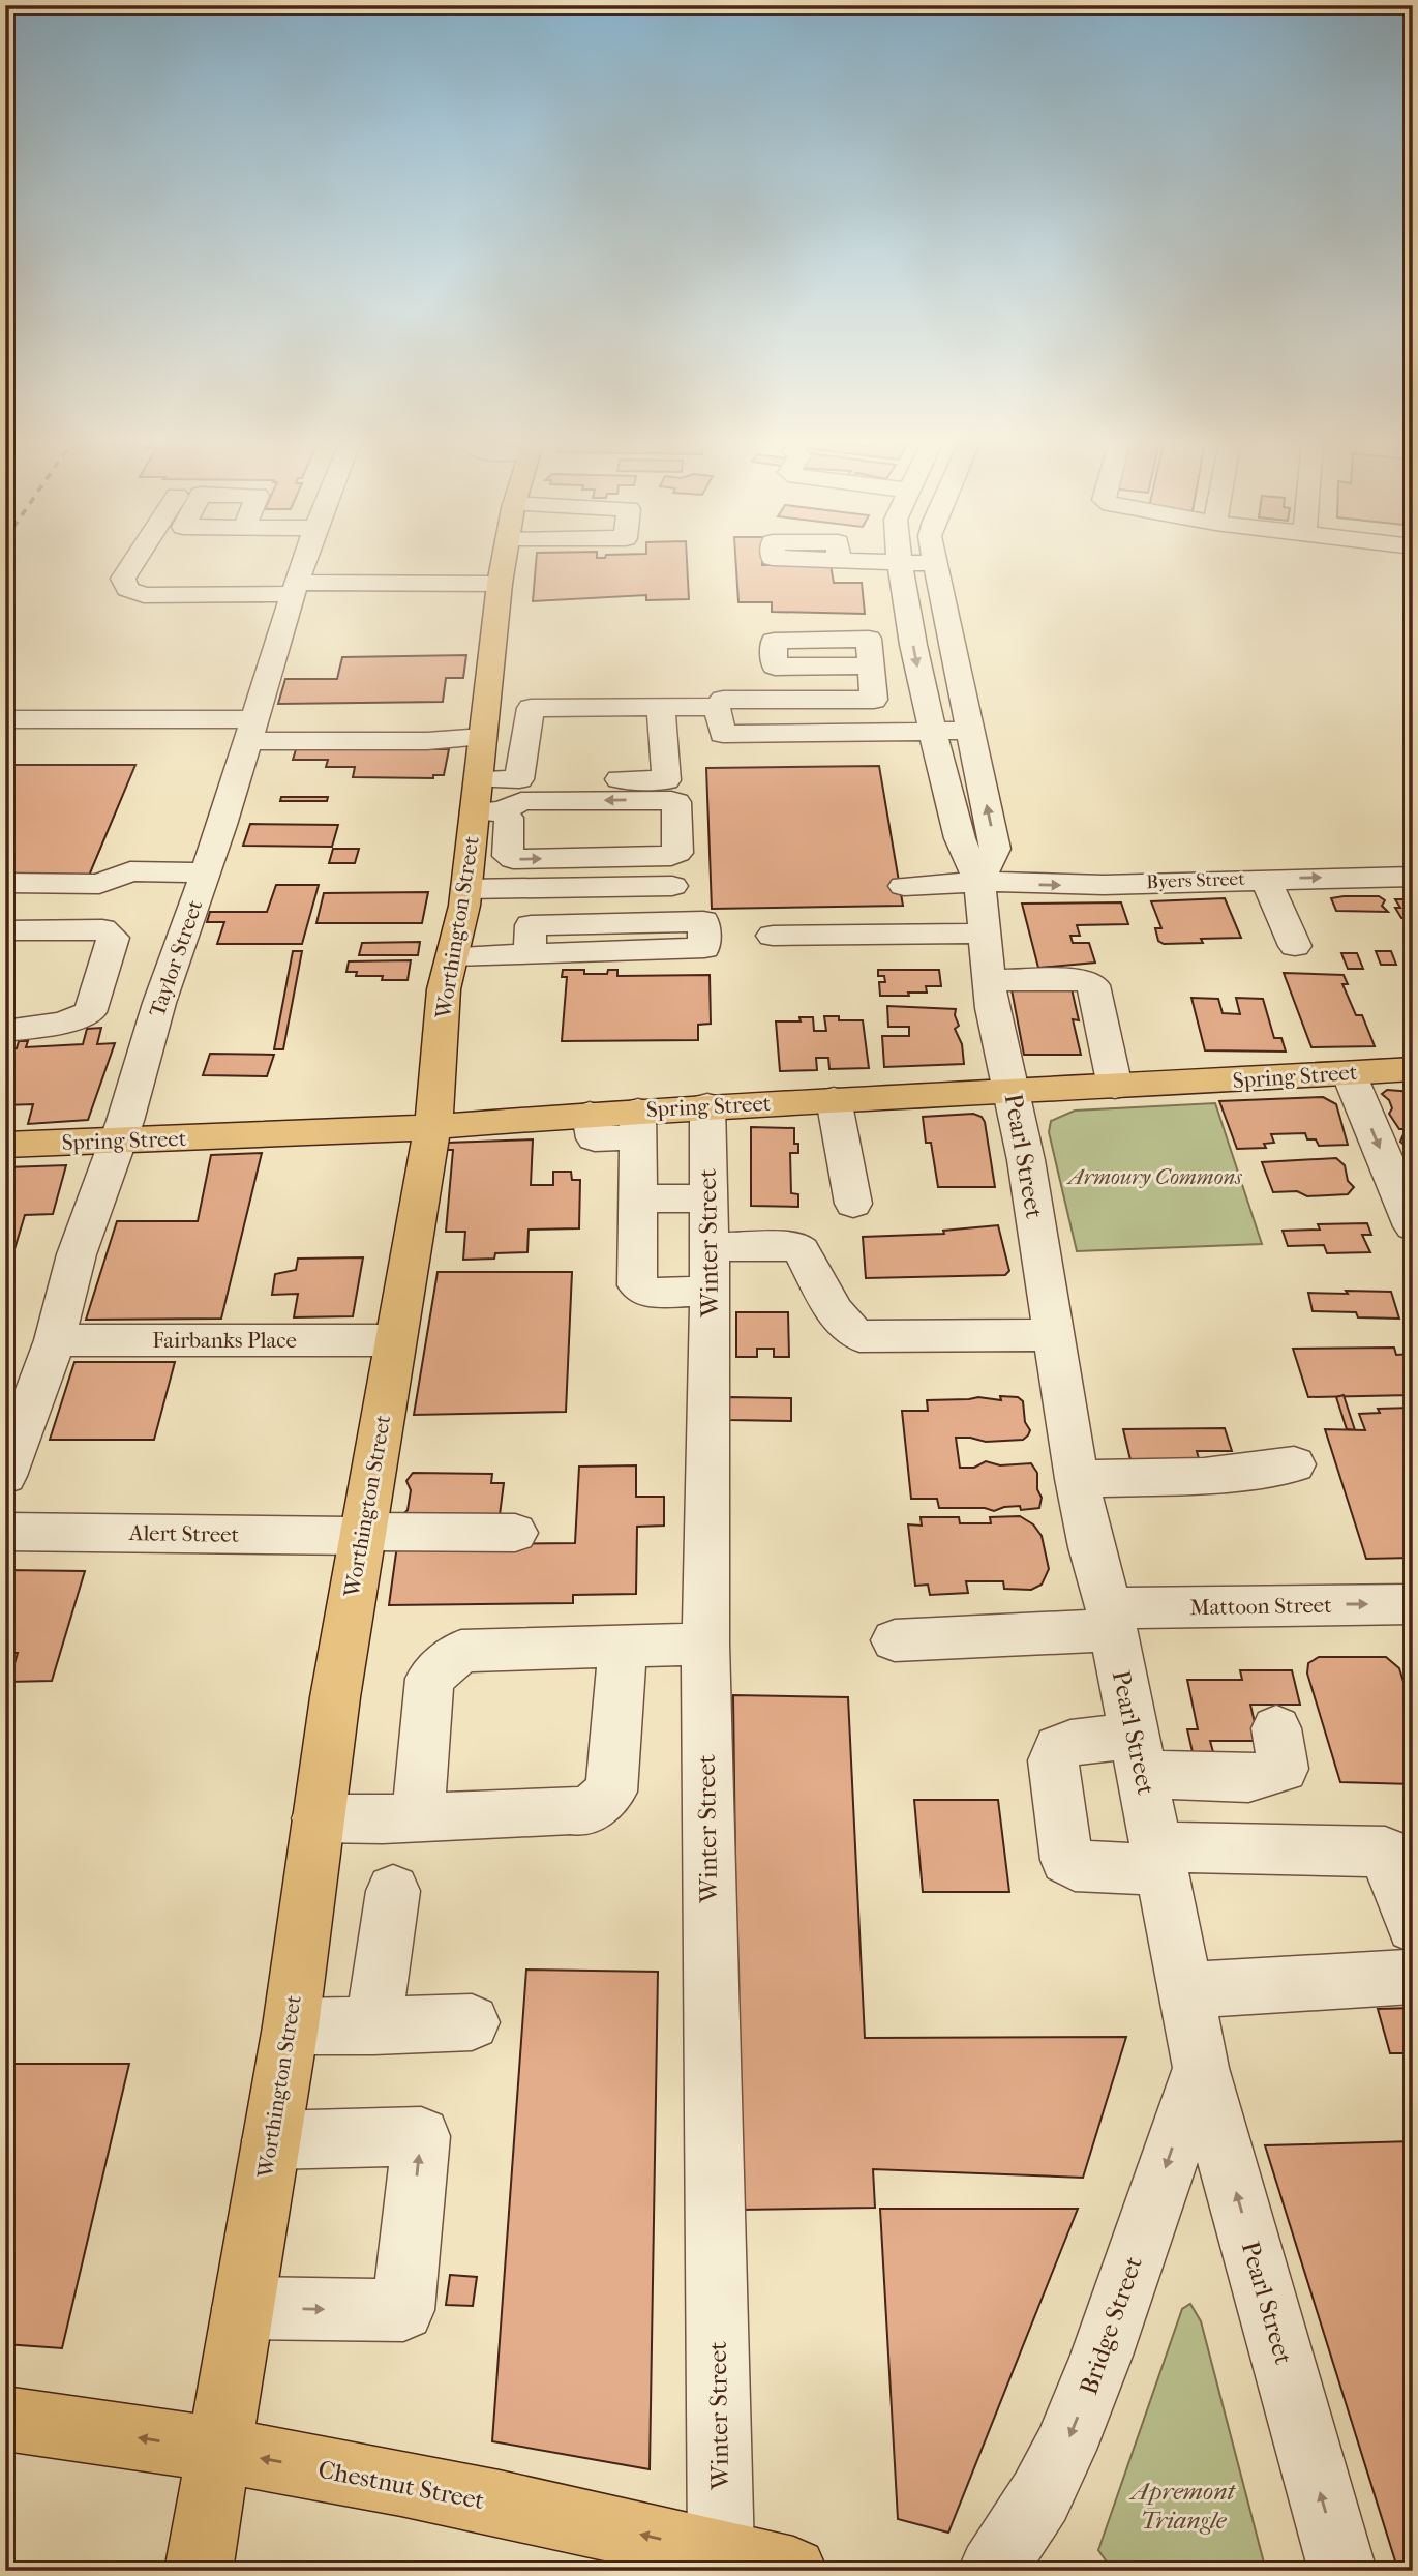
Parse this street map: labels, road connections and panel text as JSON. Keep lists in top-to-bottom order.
{
  "streets": {
    "main road": ["Worthington Street", "Spring Street", "Chestnut Street"],
    "street": [
      "Byers Street",
      "Taylor Street",
      "Pearl Street",
      "Winter Street",
      "Fairbanks Place",
      "Alert Street",
      "Mattoon Street",
      "Bridge Street"
    ]
  },
  "crossings": [
    ["Byers Street", "Pearl Street"],
    ["Worthington Street", "Spring Street"],
    ["Worthington Street", "Fairbanks Place"],
    ["Worthington Street", "Alert Street"],
    ["Worthington Street", "Chestnut Street"],
    ["Taylor Street", "Spring Street"],
    ["Taylor Street", "Fairbanks Place"],
    ["Spring Street", "Pearl Street"],
    ["Spring Street", "Winter Street"],
    ["Pearl Street", "Mattoon Street"],
    ["Pearl Street", "Bridge Street"],
    ["Winter Street", "Chestnut Street"]
  ],
  "one_way": ["Byers Street", "Bridge Street", "Chestnut Street"],
  "parks": ["Armoury Commons", "Apremont Triangle"]
}
